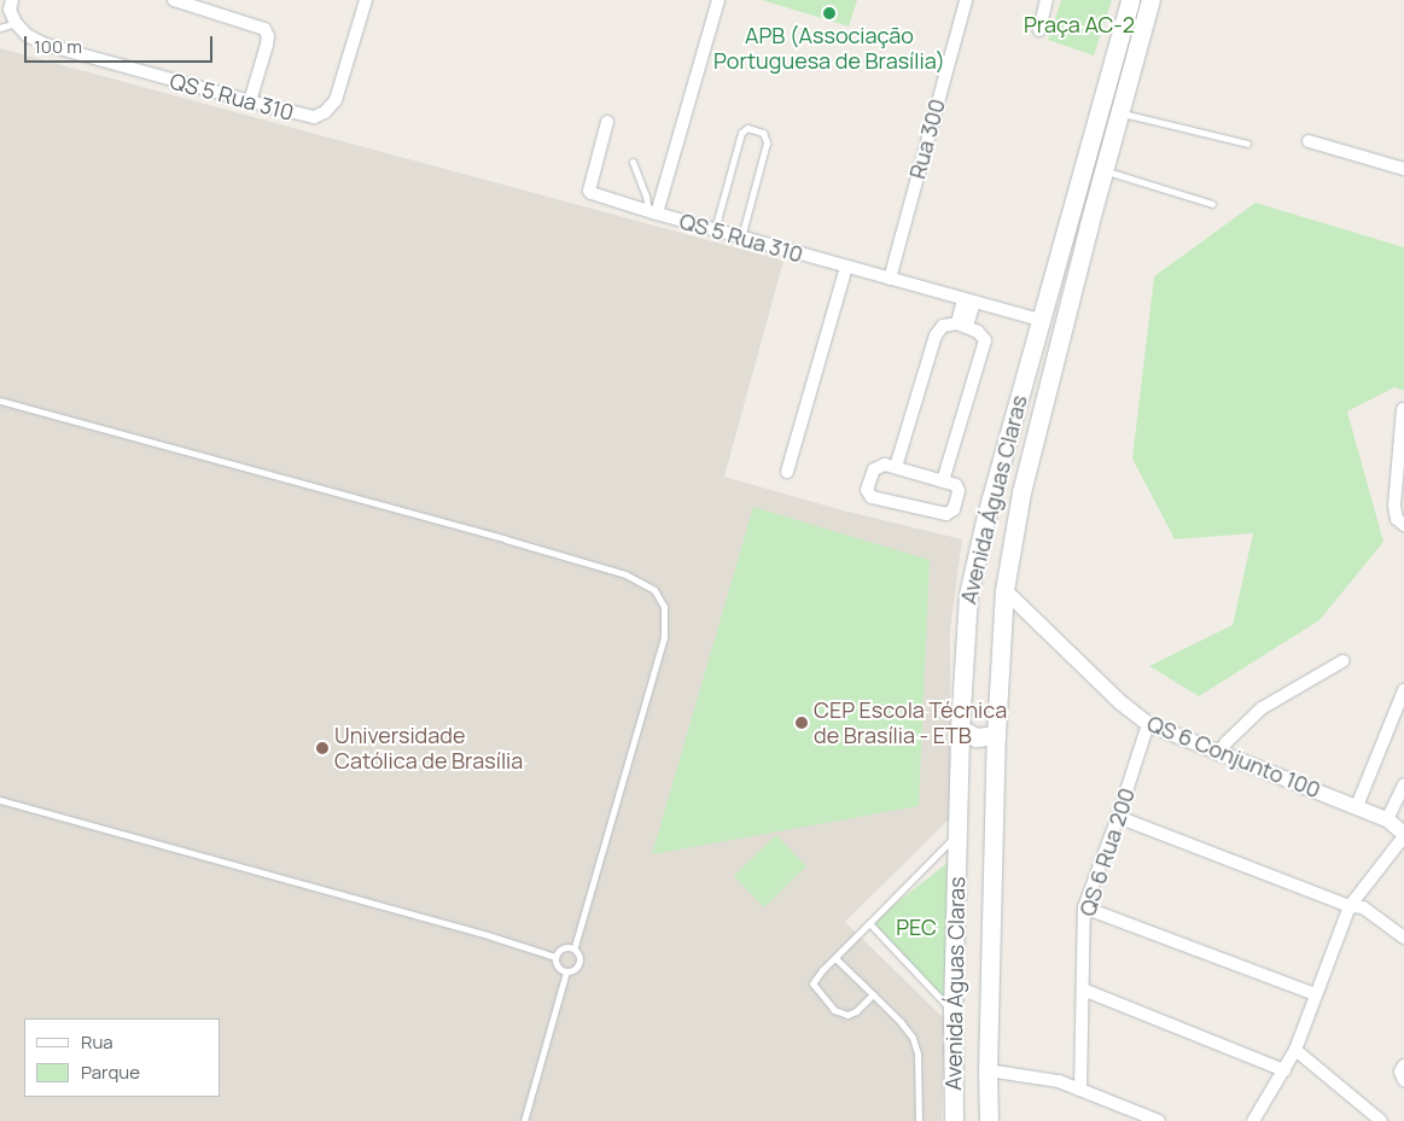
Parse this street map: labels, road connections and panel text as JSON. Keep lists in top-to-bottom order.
{
  "streets": {
    "main road": ["Avenida Águas Claras"],
    "street": [
      "QS 5 Rua 310",
      "Rua 300",
      "QS 6 Conjunto 100",
      "QS 6 Rua 200"
    ]
  },
  "crossings": [
    ["QS 5 Rua 310", "Rua 300"],
    ["QS 5 Rua 310", "Avenida Águas Claras"],
    ["Avenida Águas Claras", "QS 6 Conjunto 100"],
    ["QS 6 Conjunto 100", "QS 6 Rua 200"]
  ],
  "parks": ["Praça AC-2", "PEC"],
  "places": ["APB (Associação Portuguesa de Brasília)", "CEP Escola Técnica de Brasília - ETB", "Universidade Católica de Brasília"],
  "legend": ["Rua", "Parque"],
  "scale_bar": "100 m"
}
